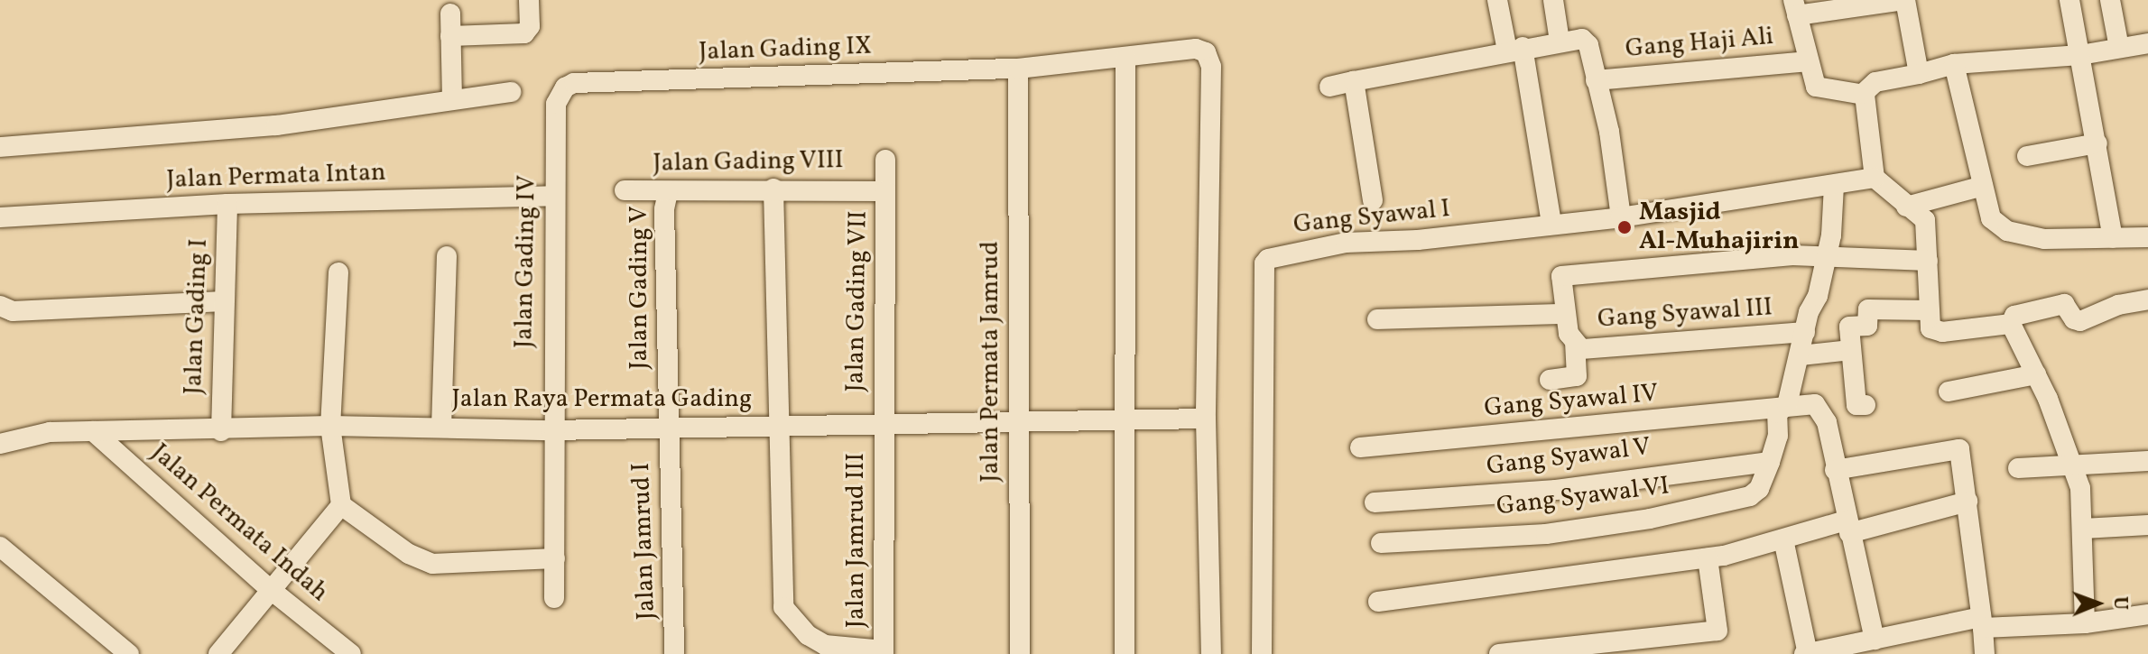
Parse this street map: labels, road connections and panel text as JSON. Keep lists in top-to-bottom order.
{
  "streets": {
    "street": [
      "Gang Haji Ali",
      "Jalan Gading IX",
      "Jalan Gading VIII",
      "Jalan Permata Intan",
      "Gang Syawal I",
      "Jalan Gading IV",
      "Jalan Gading V",
      "Jalan Gading VII",
      "Gang Syawal III",
      "Jalan Gading I",
      "Jalan Permata Jamrud",
      "Jalan Raya Permata Gading",
      "Gang Syawal IV",
      "Gang Syawal V",
      "Gang Syawal VI",
      "Jalan Permata Indah",
      "Jalan Jamrud III",
      "Jalan Jamrud I"
    ]
  },
  "crossings": [
    ["Jalan Gading IX", "Jalan Gading IV"],
    ["Jalan Gading IX", "Jalan Permata Jamrud"],
    ["Jalan Gading IX", "Jalan Raya Permata Gading"],
    ["Jalan Gading VIII", "Jalan Gading V"],
    ["Jalan Gading VIII", "Jalan Gading VII"],
    ["Jalan Permata Intan", "Jalan Gading IV"],
    ["Jalan Permata Intan", "Jalan Gading I"],
    ["Gang Syawal I", "Gang Syawal VI"],
    ["Jalan Gading IV", "Jalan Raya Permata Gading"],
    ["Jalan Gading V", "Jalan Raya Permata Gading"],
    ["Jalan Gading V", "Jalan Jamrud I"],
    ["Jalan Gading VII", "Jalan Raya Permata Gading"],
    ["Jalan Gading VII", "Jalan Jamrud III"],
    ["Gang Syawal III", "Gang Syawal VI"],
    ["Jalan Gading I", "Jalan Raya Permata Gading"],
    ["Jalan Permata Jamrud", "Jalan Raya Permata Gading"],
    ["Jalan Raya Permata Gading", "Jalan Permata Indah"],
    ["Jalan Raya Permata Gading", "Jalan Jamrud III"],
    ["Jalan Raya Permata Gading", "Jalan Jamrud I"],
    ["Gang Syawal IV", "Gang Syawal VI"],
    ["Gang Syawal V", "Gang Syawal VI"]
  ],
  "places": ["Masjid Al-Muhajirin"],
  "north": "right"
}
